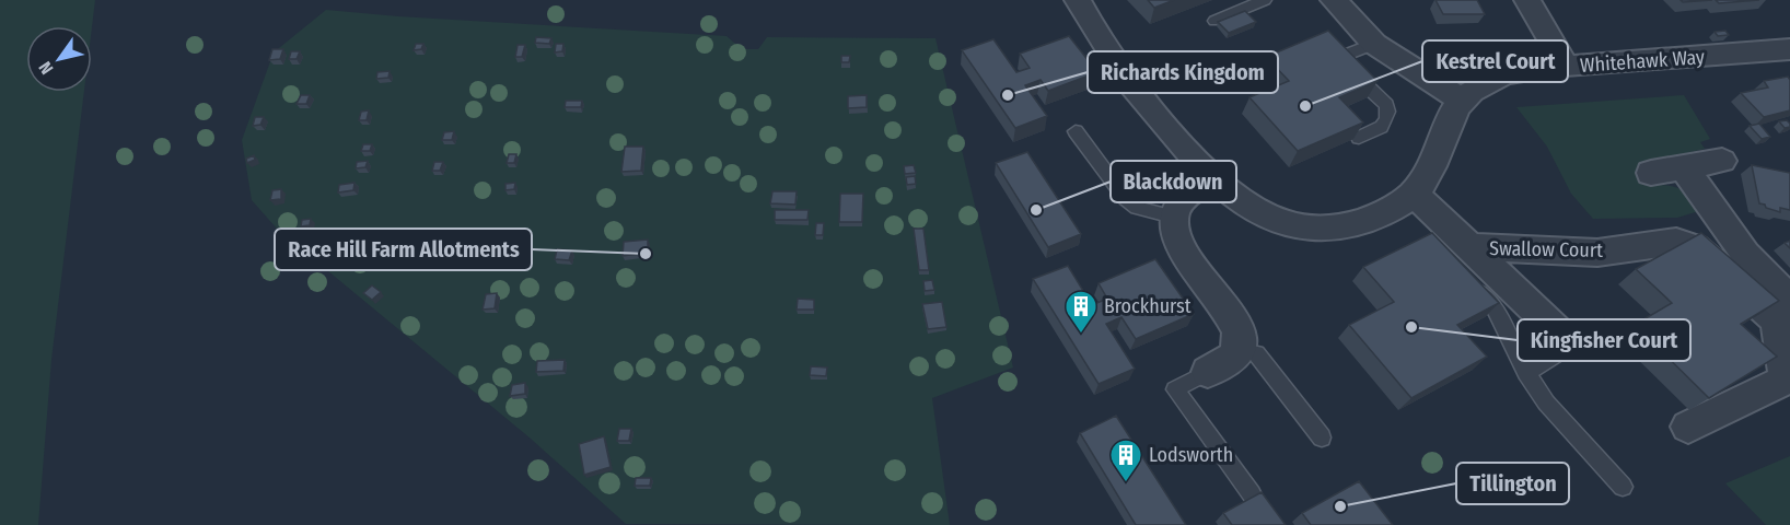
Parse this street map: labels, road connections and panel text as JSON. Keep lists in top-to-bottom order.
{
  "streets": {
    "street": ["Whitehawk Way", "Swallow Court"]
  },
  "places": {
    "other": [
      "Richards Kingdom",
      "Kestrel Court",
      "Blackdown",
      "Race Hill Farm Allotments",
      "Kingfisher Court",
      "Tillington"
    ],
    "building": ["Brockhurst", "Lodsworth"]
  },
  "north": "bottom left"
}
